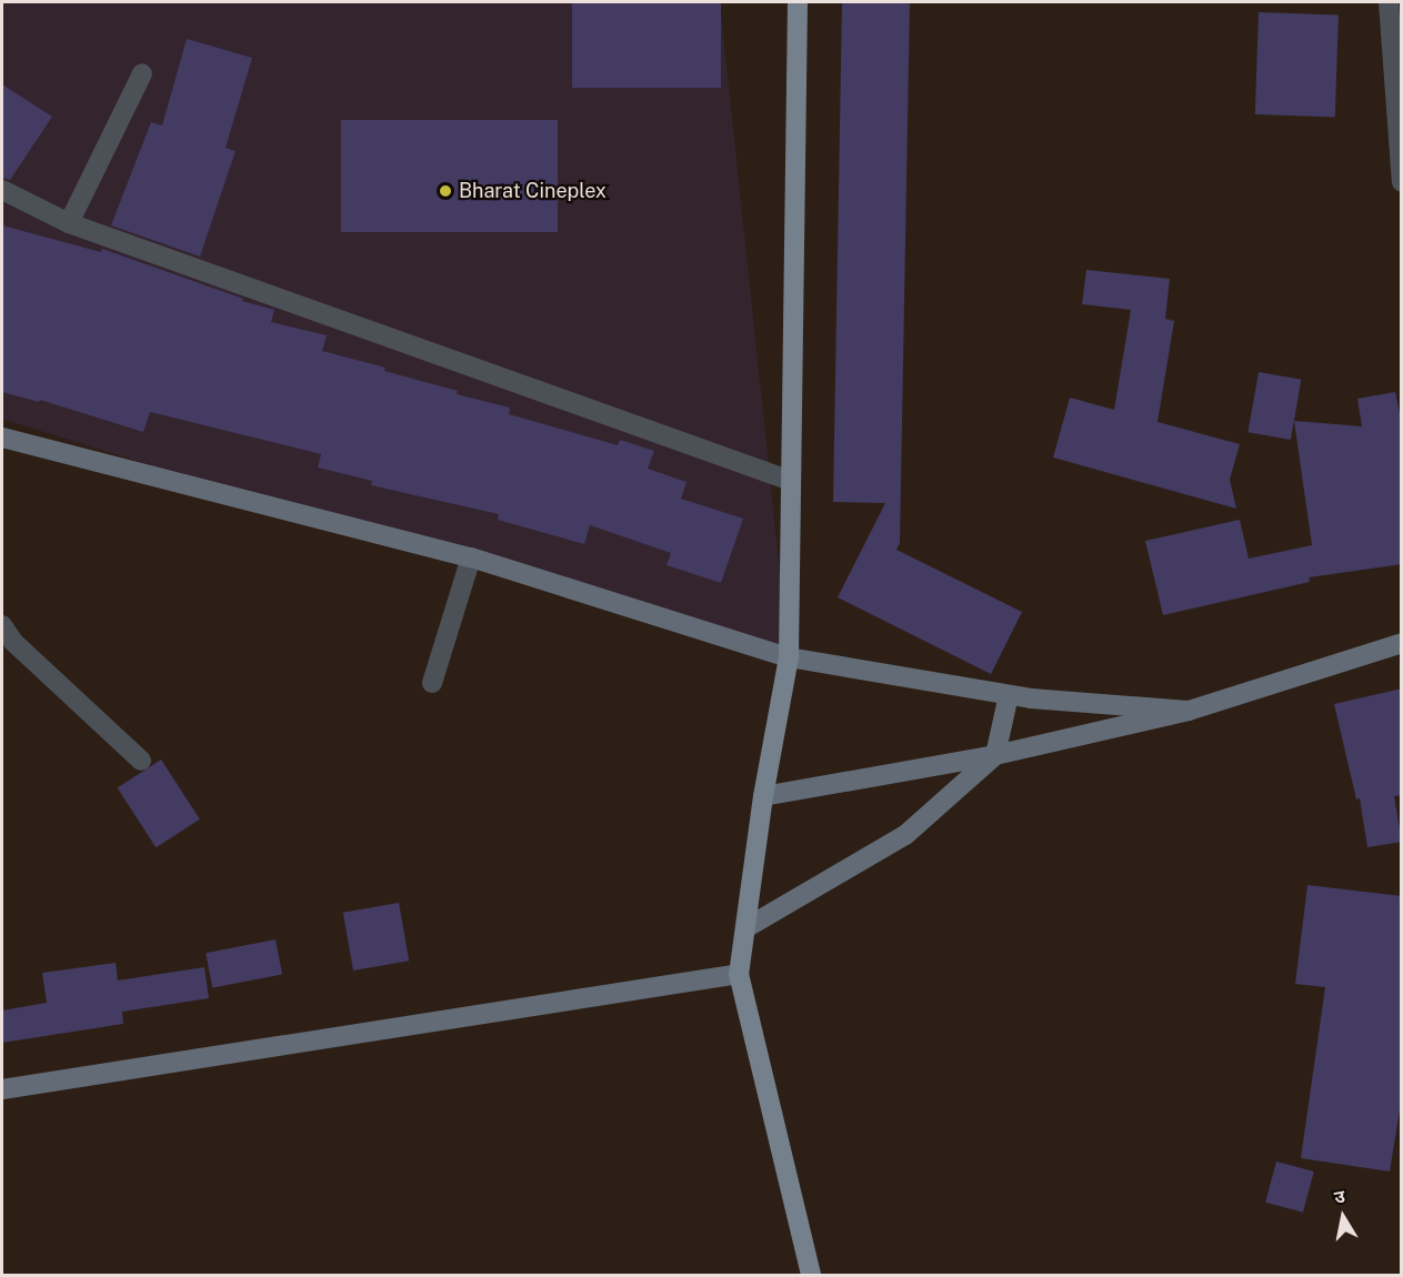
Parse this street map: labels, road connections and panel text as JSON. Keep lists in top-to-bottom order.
{
  "places": ["Bharat Cineplex"],
  "north": "top"
}
